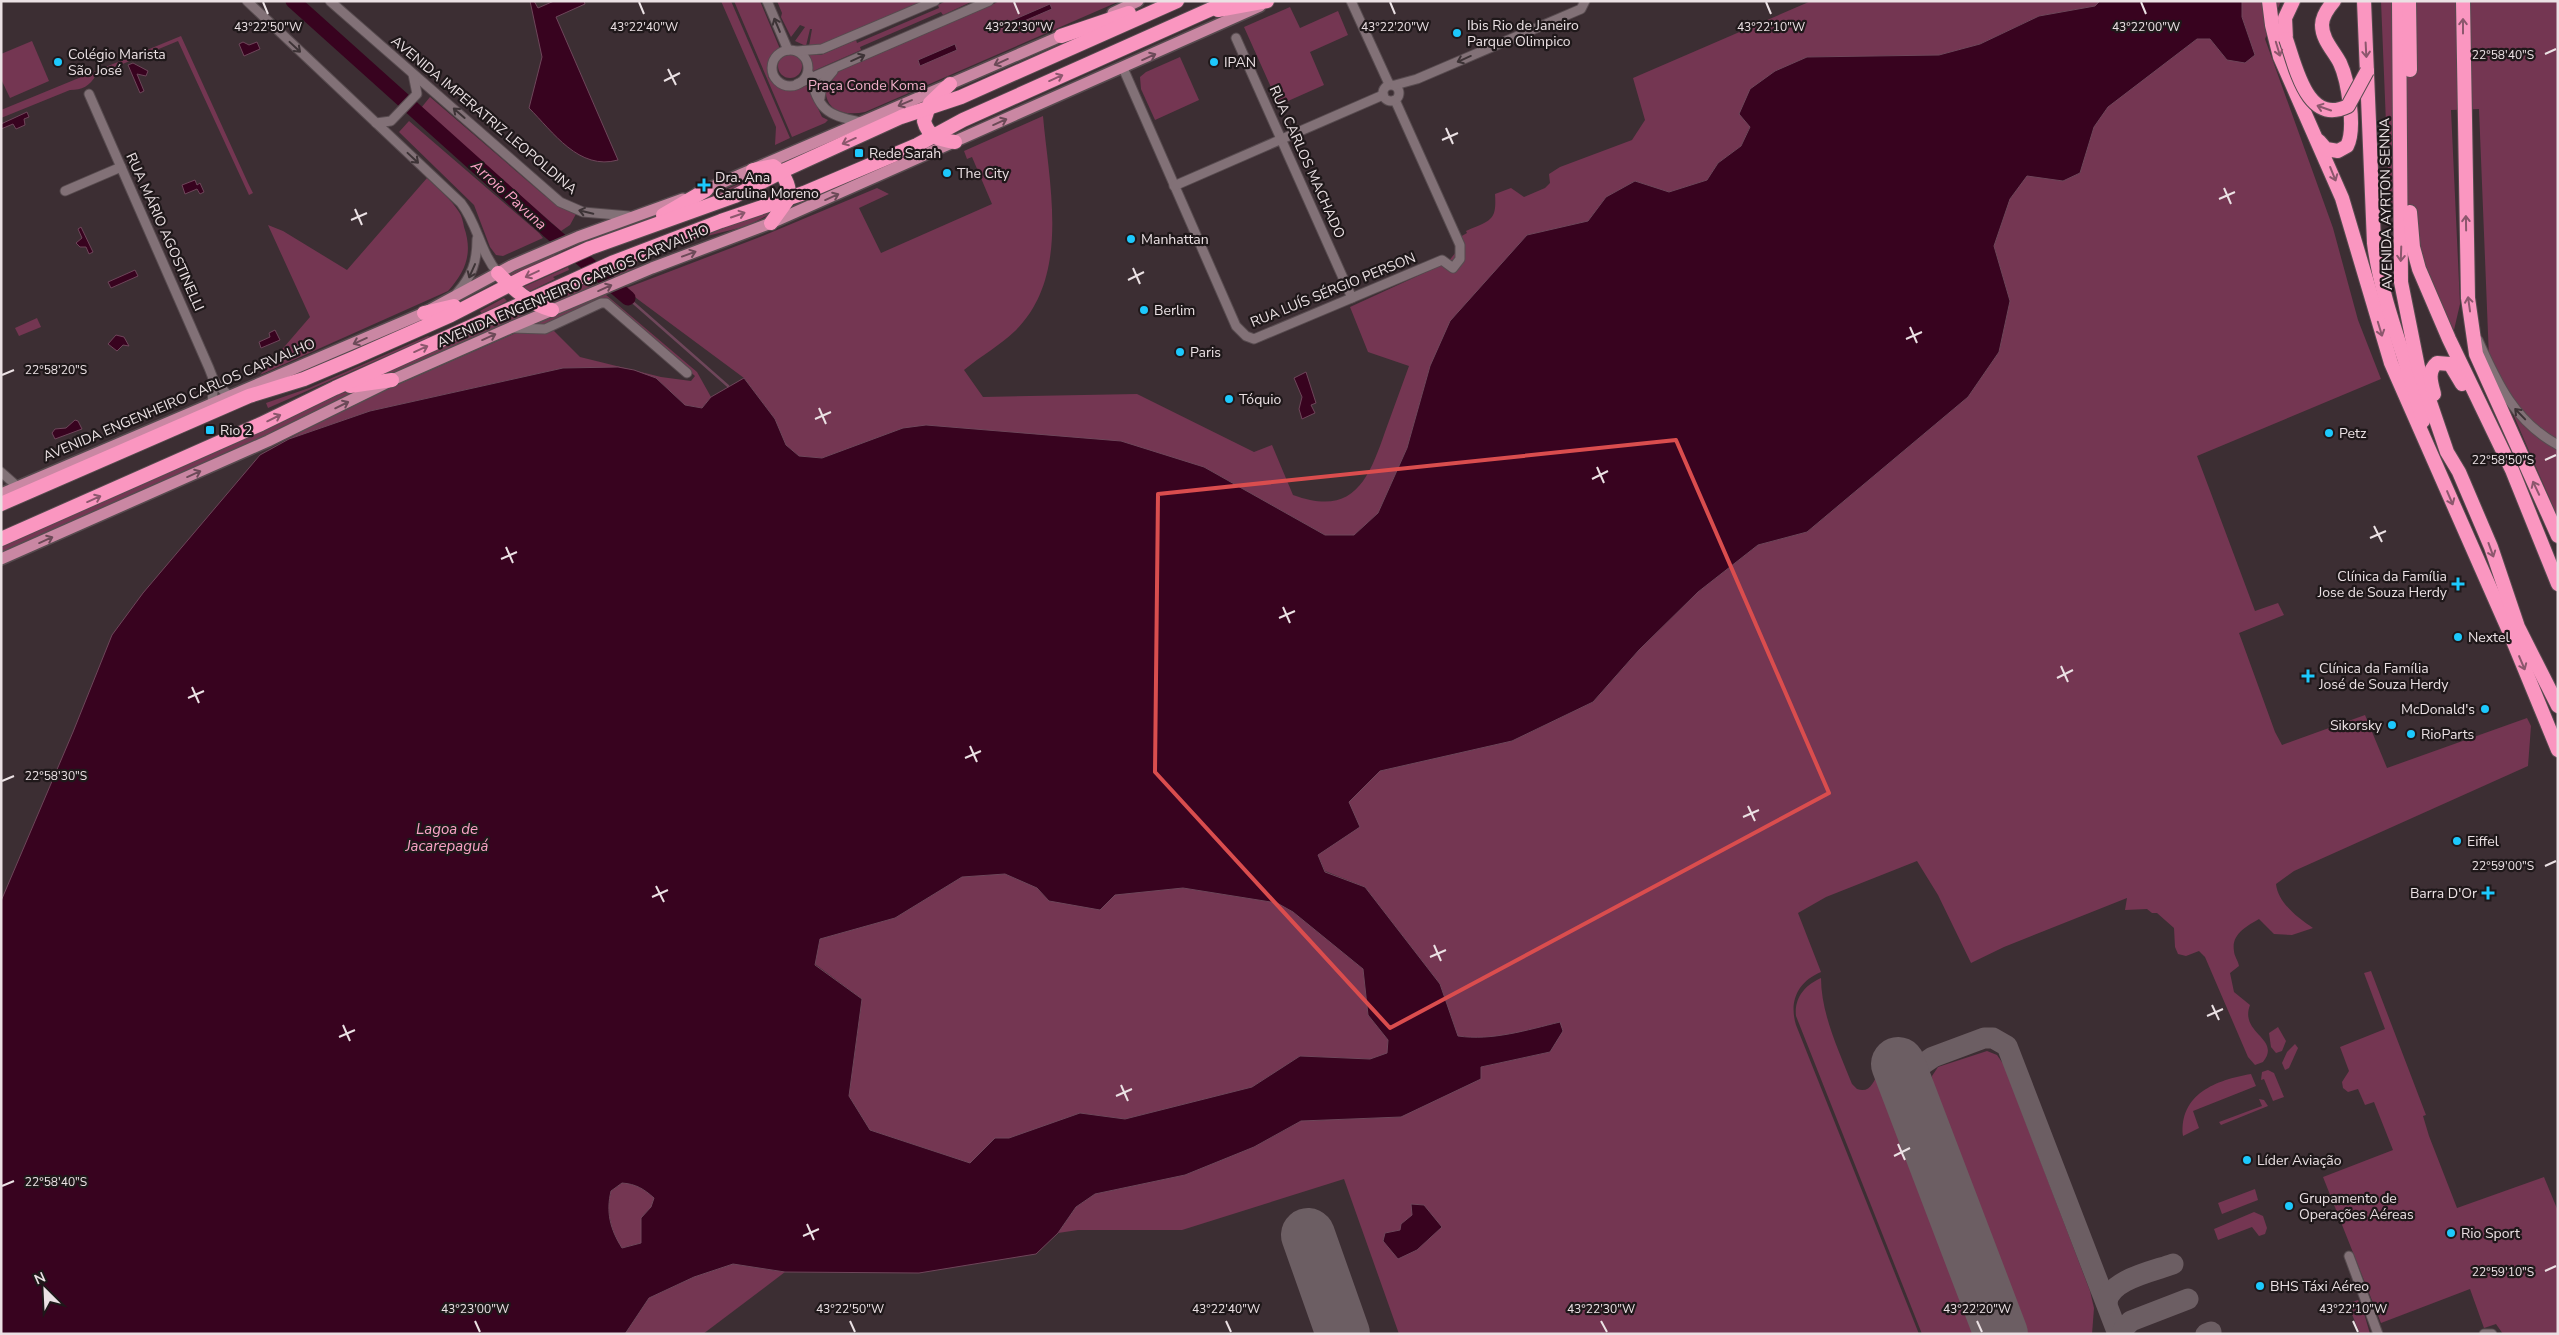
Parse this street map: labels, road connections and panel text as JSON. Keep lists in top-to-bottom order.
{
  "streets": {
    "highway": ["AVENIDA AYRTON SENNA", "AVENIDA ENGENHEIRO CARLOS CARVALHO"],
    "street": [
      "AVENIDA IMPERATRIZ LEOPOLDINA",
      "RUA CARLOS MACHADO",
      "RUA MÁRIO AGOSTINELLI",
      "RUA LUÍS SÉRGIO PERSON"
    ]
  },
  "crossings": [
    ["AVENIDA IMPERATRIZ LEOPOLDINA", "AVENIDA ENGENHEIRO CARLOS CARVALHO"],
    ["RUA CARLOS MACHADO", "RUA LUÍS SÉRGIO PERSON"],
    ["RUA MÁRIO AGOSTINELLI", "AVENIDA ENGENHEIRO CARLOS CARVALHO"],
    ["AVENIDA ENGENHEIRO CARLOS CARVALHO", "RUA LUÍS SÉRGIO PERSON"]
  ],
  "water": ["Arroio Pavuna", "Lagoa de Jacarepaguá"],
  "parks": ["Praça Conde Koma"],
  "places": {
    "other": [
      "Ibis Rio de Janeiro Parque Olimpico",
      "Colégio Marista São José",
      "IPAN",
      "The City",
      "Manhattan",
      "Berlim",
      "Paris",
      "Tóquio",
      "Petz",
      "Nextel",
      "McDonald's",
      "Sikorsky",
      "RioParts",
      "Eiffel",
      "Líder Aviação",
      "Grupamento de Operações Aéreas",
      "Rio Sport",
      "BHS Táxi Aéreo"
    ],
    "transit": ["Rede Sarah", "Rio 2"],
    "health": [
      "Dra. Ana Carulina Moreno",
      "Clínica da Família Jose de Souza Herdy",
      "Clínica da Família José de Souza Herdy",
      "Barra D'Or"
    ]
  },
  "north": "top left",
  "coordinates": [
    "43°22'50\"W",
    "43°22'40\"W",
    "43°22'30\"W",
    "43°22'20\"W",
    "43°22'00\"W",
    "43°22'10\"W",
    "22°58'40\"S",
    "22°58'20\"S",
    "22°58'50\"S",
    "22°58'30\"S",
    "22°59'00\"S",
    "22°59'10\"S",
    "43°23'00\"W"
  ]
}
